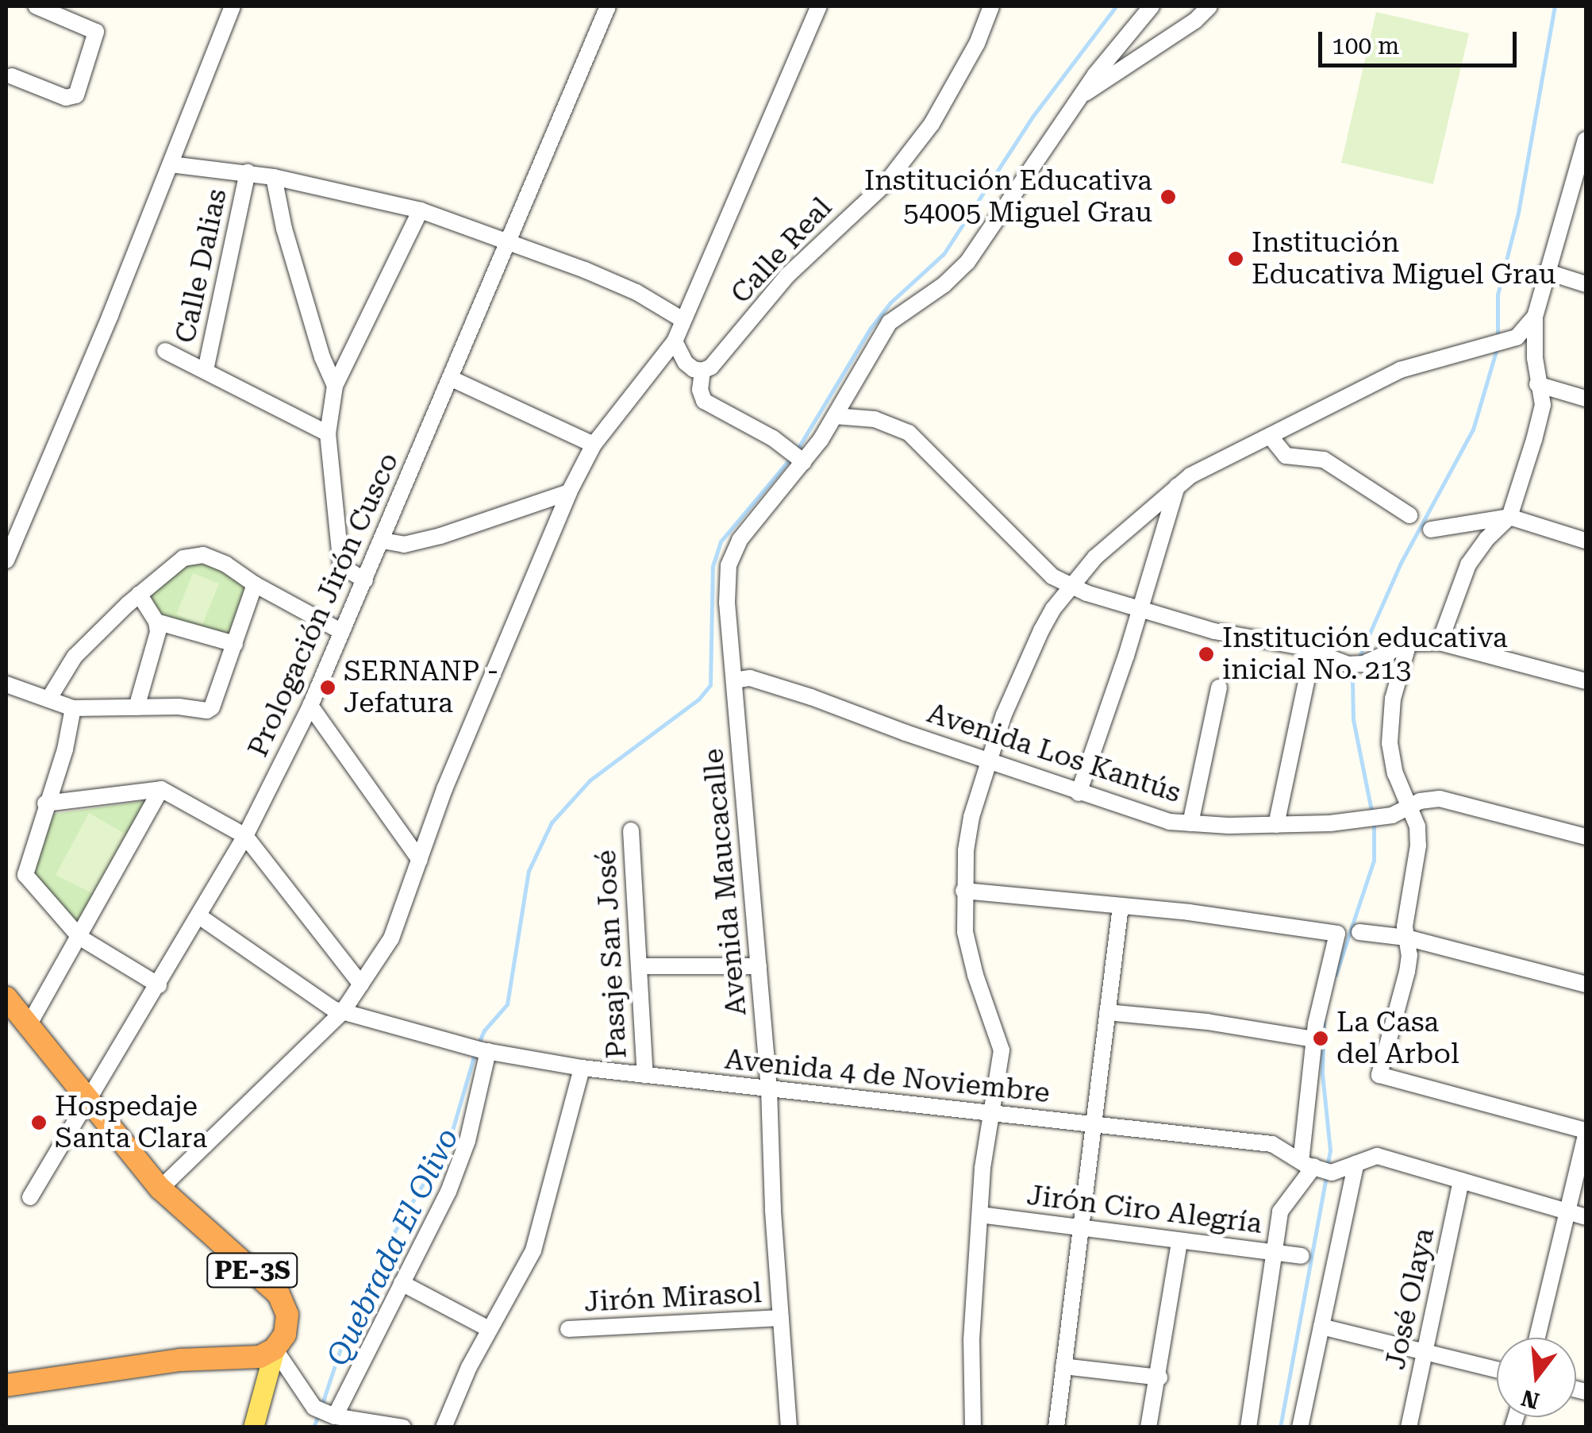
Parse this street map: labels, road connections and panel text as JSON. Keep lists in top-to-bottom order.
{
  "streets": {
    "highway": ["PE-3S"],
    "street": [
      "Calle Real",
      "Calle Dalias",
      "Prologación Jirón Cusco",
      "Avenida Los Kantús",
      "Avenida Maucacalle",
      "Pasaje San José",
      "Avenida 4 de Noviembre",
      "Jirón Ciro Alegría",
      "Jirón Mirasol",
      "José Olaya"
    ]
  },
  "crossings": [
    ["Prologación Jirón Cusco", "Avenida 4 de Noviembre"],
    ["Prologación Jirón Cusco", "PE-3S"],
    ["Avenida Los Kantús", "Avenida Maucacalle"],
    ["Avenida Maucacalle", "Avenida 4 de Noviembre"],
    ["Avenida Maucacalle", "Jirón Mirasol"],
    ["Pasaje San José", "Avenida 4 de Noviembre"]
  ],
  "water": ["Quebrada El Olivo"],
  "places": [
    "Institución Educativa 54005 Miguel Grau",
    "Institución Educativa Miguel Grau",
    "Institución educativa inicial No. 213",
    "SERNANP - Jefatura",
    "La Casa del Arbol",
    "Hospedaje Santa Clara"
  ],
  "scale_bar": "100 m",
  "north": "bottom"
}
